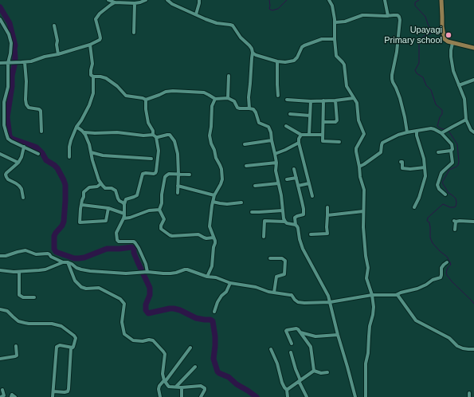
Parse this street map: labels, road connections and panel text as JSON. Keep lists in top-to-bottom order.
{
  "places": ["Upayagi Primary school"]
}
